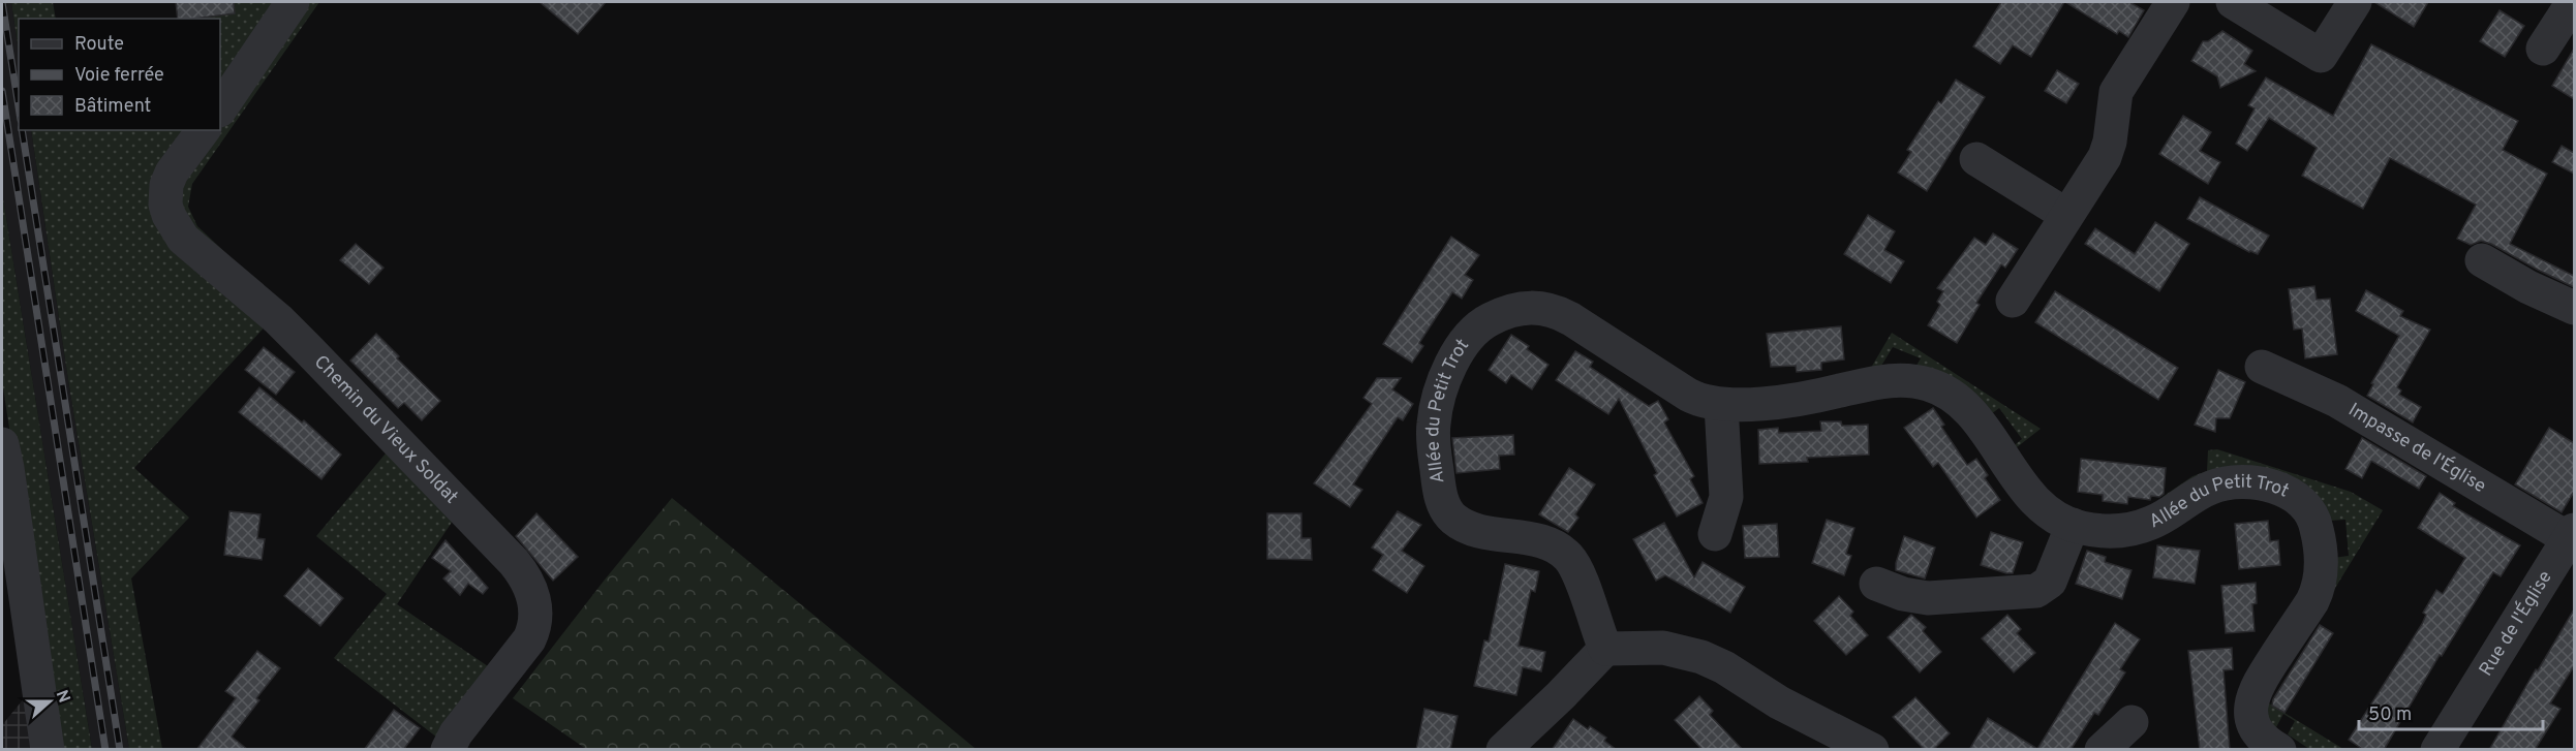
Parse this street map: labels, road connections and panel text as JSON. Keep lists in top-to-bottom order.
{
  "streets": {
    "street": [
      "Allée du Petit Trot",
      "Chemin du Vieux Soldat",
      "Impasse de l'Église",
      "Rue de l'Église"
    ]
  },
  "crossings": [
    ["Impasse de l'Église", "Rue de l'Église"]
  ],
  "legend": ["Route", "Voie ferrée", "Bâtiment"],
  "scale_bar": "50 m",
  "north": "right"
}
